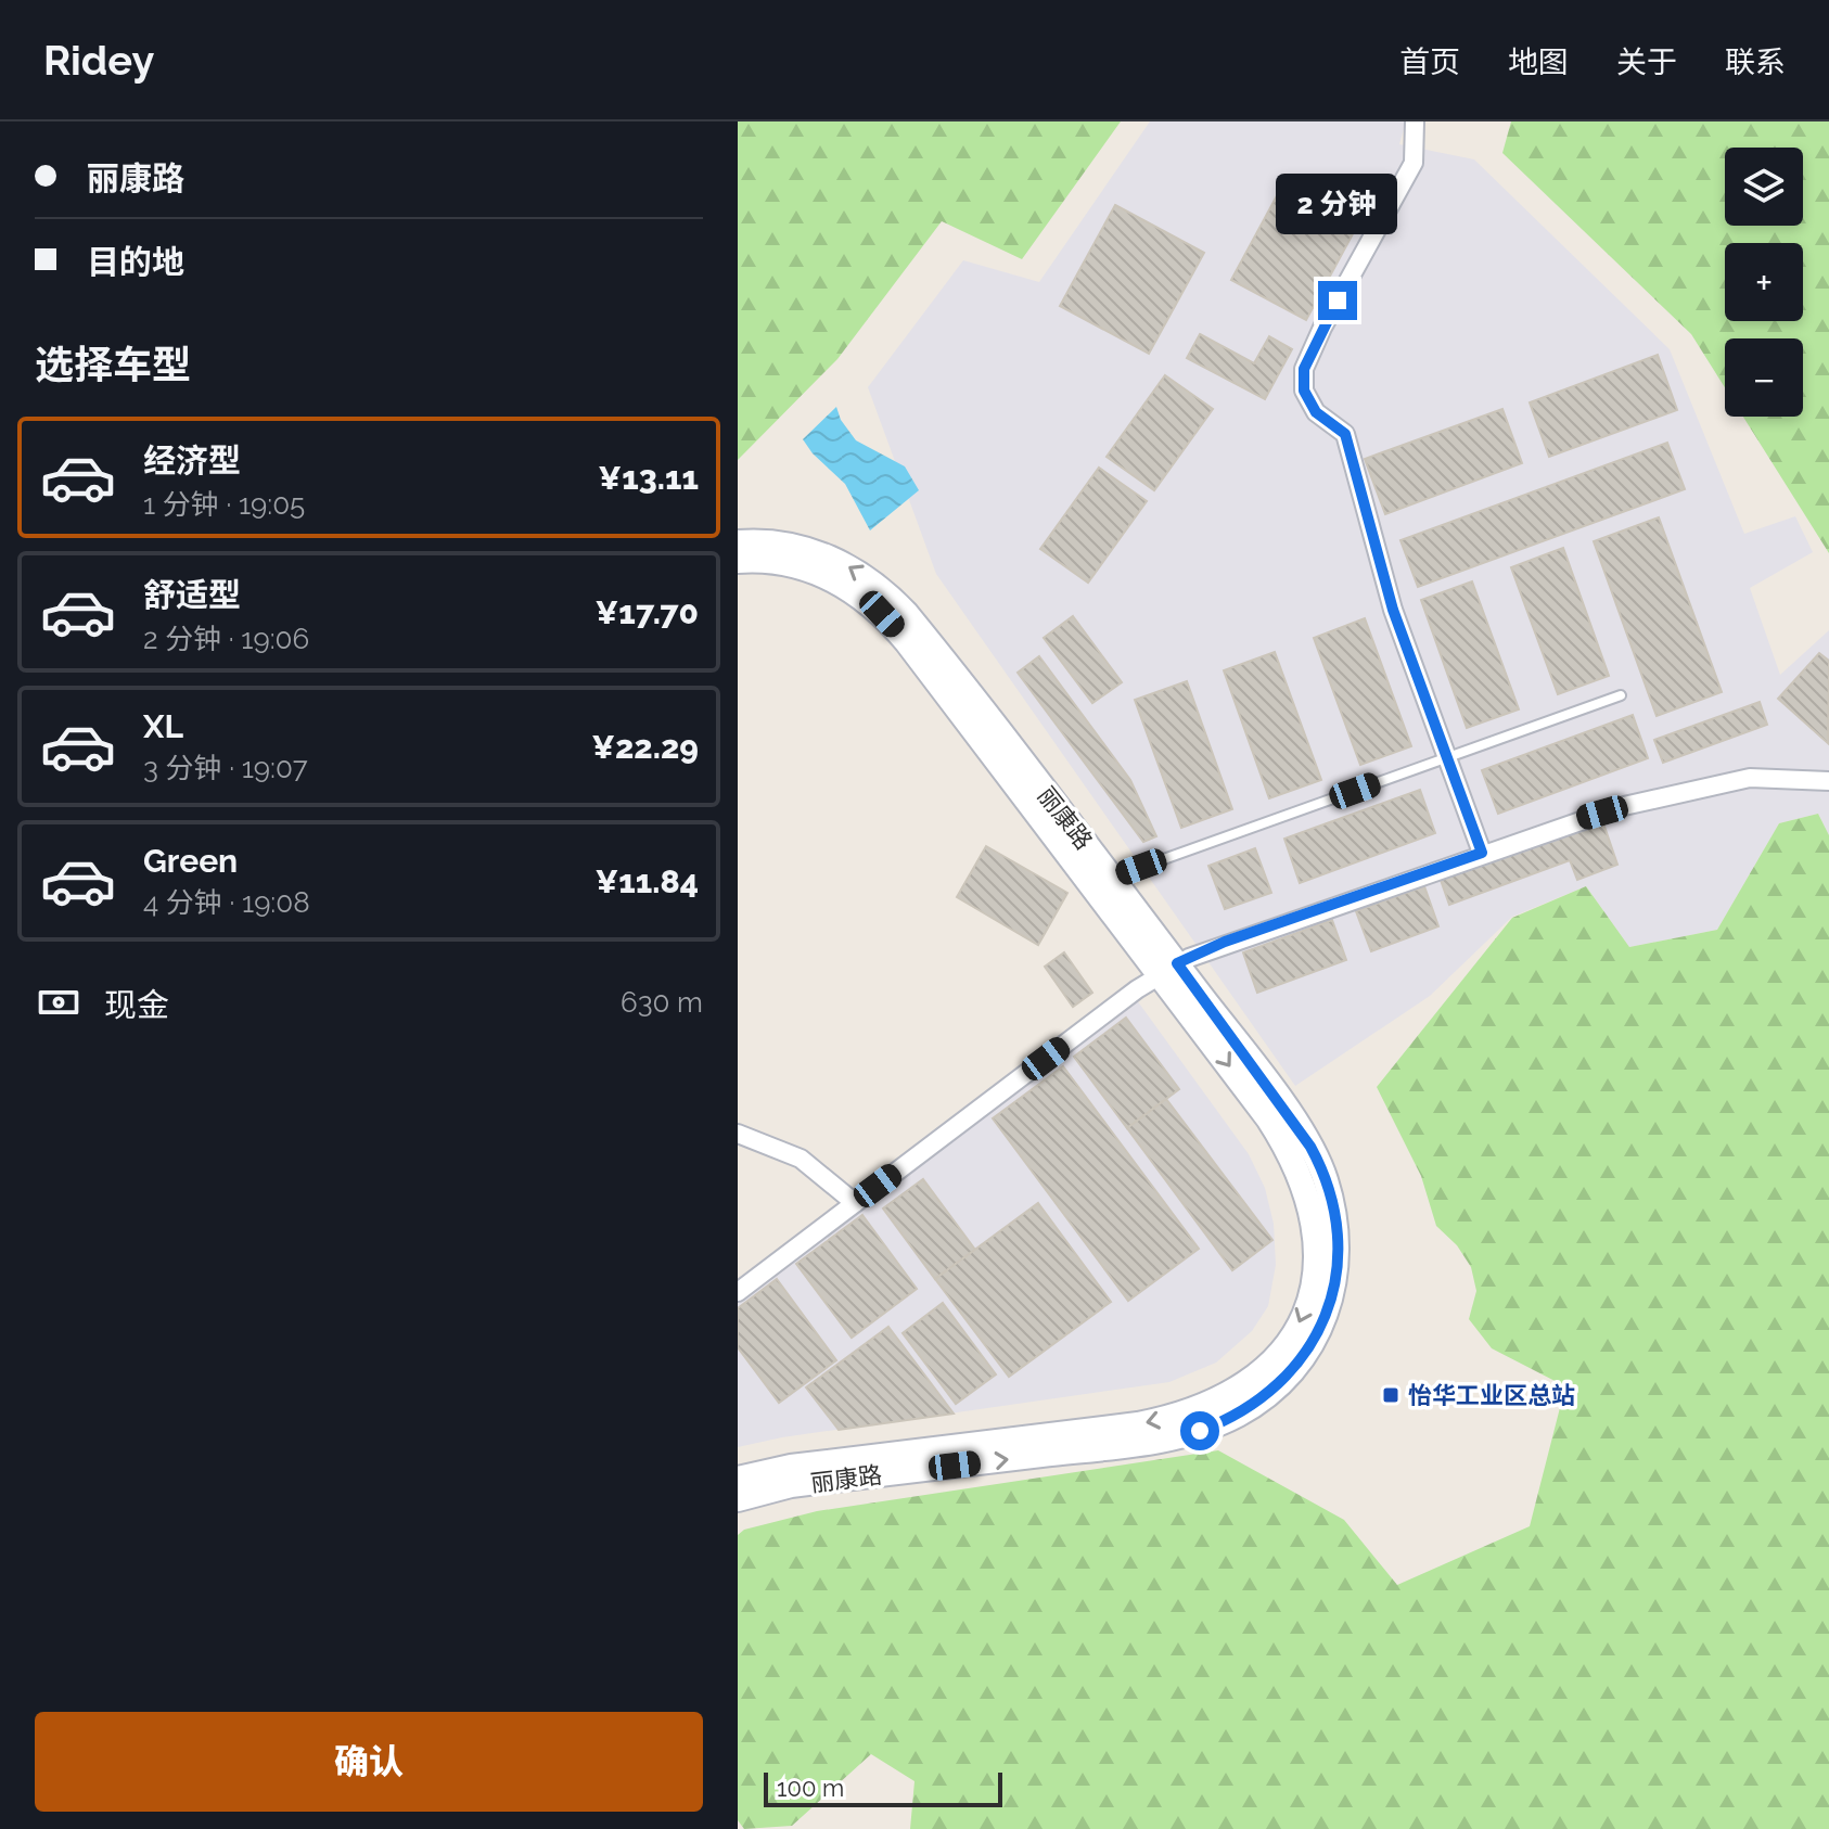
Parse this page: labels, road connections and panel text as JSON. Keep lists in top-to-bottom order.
{
  "streets": {
    "street": ["丽康路"]
  },
  "places": {
    "transit": ["怡华工业区总站"]
  },
  "scale_bar": "100 m",
  "page": {
    "header": "Ridey",
    "nav": [
      "首页",
      "地图",
      "关于",
      "联系"
    ],
    "banner": ["丽康路", "目的地"],
    "map_buttons": ["+", "−"],
    "bubble": "2 分钟",
    "heading": "选择车型",
    "list": [
      {
        "name": "经济型",
        "note": "1 分钟 · 19:05",
        "value": "¥13.11"
      },
      {
        "name": "舒适型",
        "note": "2 分钟 · 19:06",
        "value": "¥17.70"
      },
      {
        "name": "XL",
        "note": "3 分钟 · 19:07",
        "value": "¥22.29"
      },
      {
        "name": "Green",
        "note": "4 分钟 · 19:08",
        "value": "¥11.84"
      }
    ],
    "pay": ["现金", "630 m"],
    "buttons": "确认",
    "scale": "100 m"
  }
}
